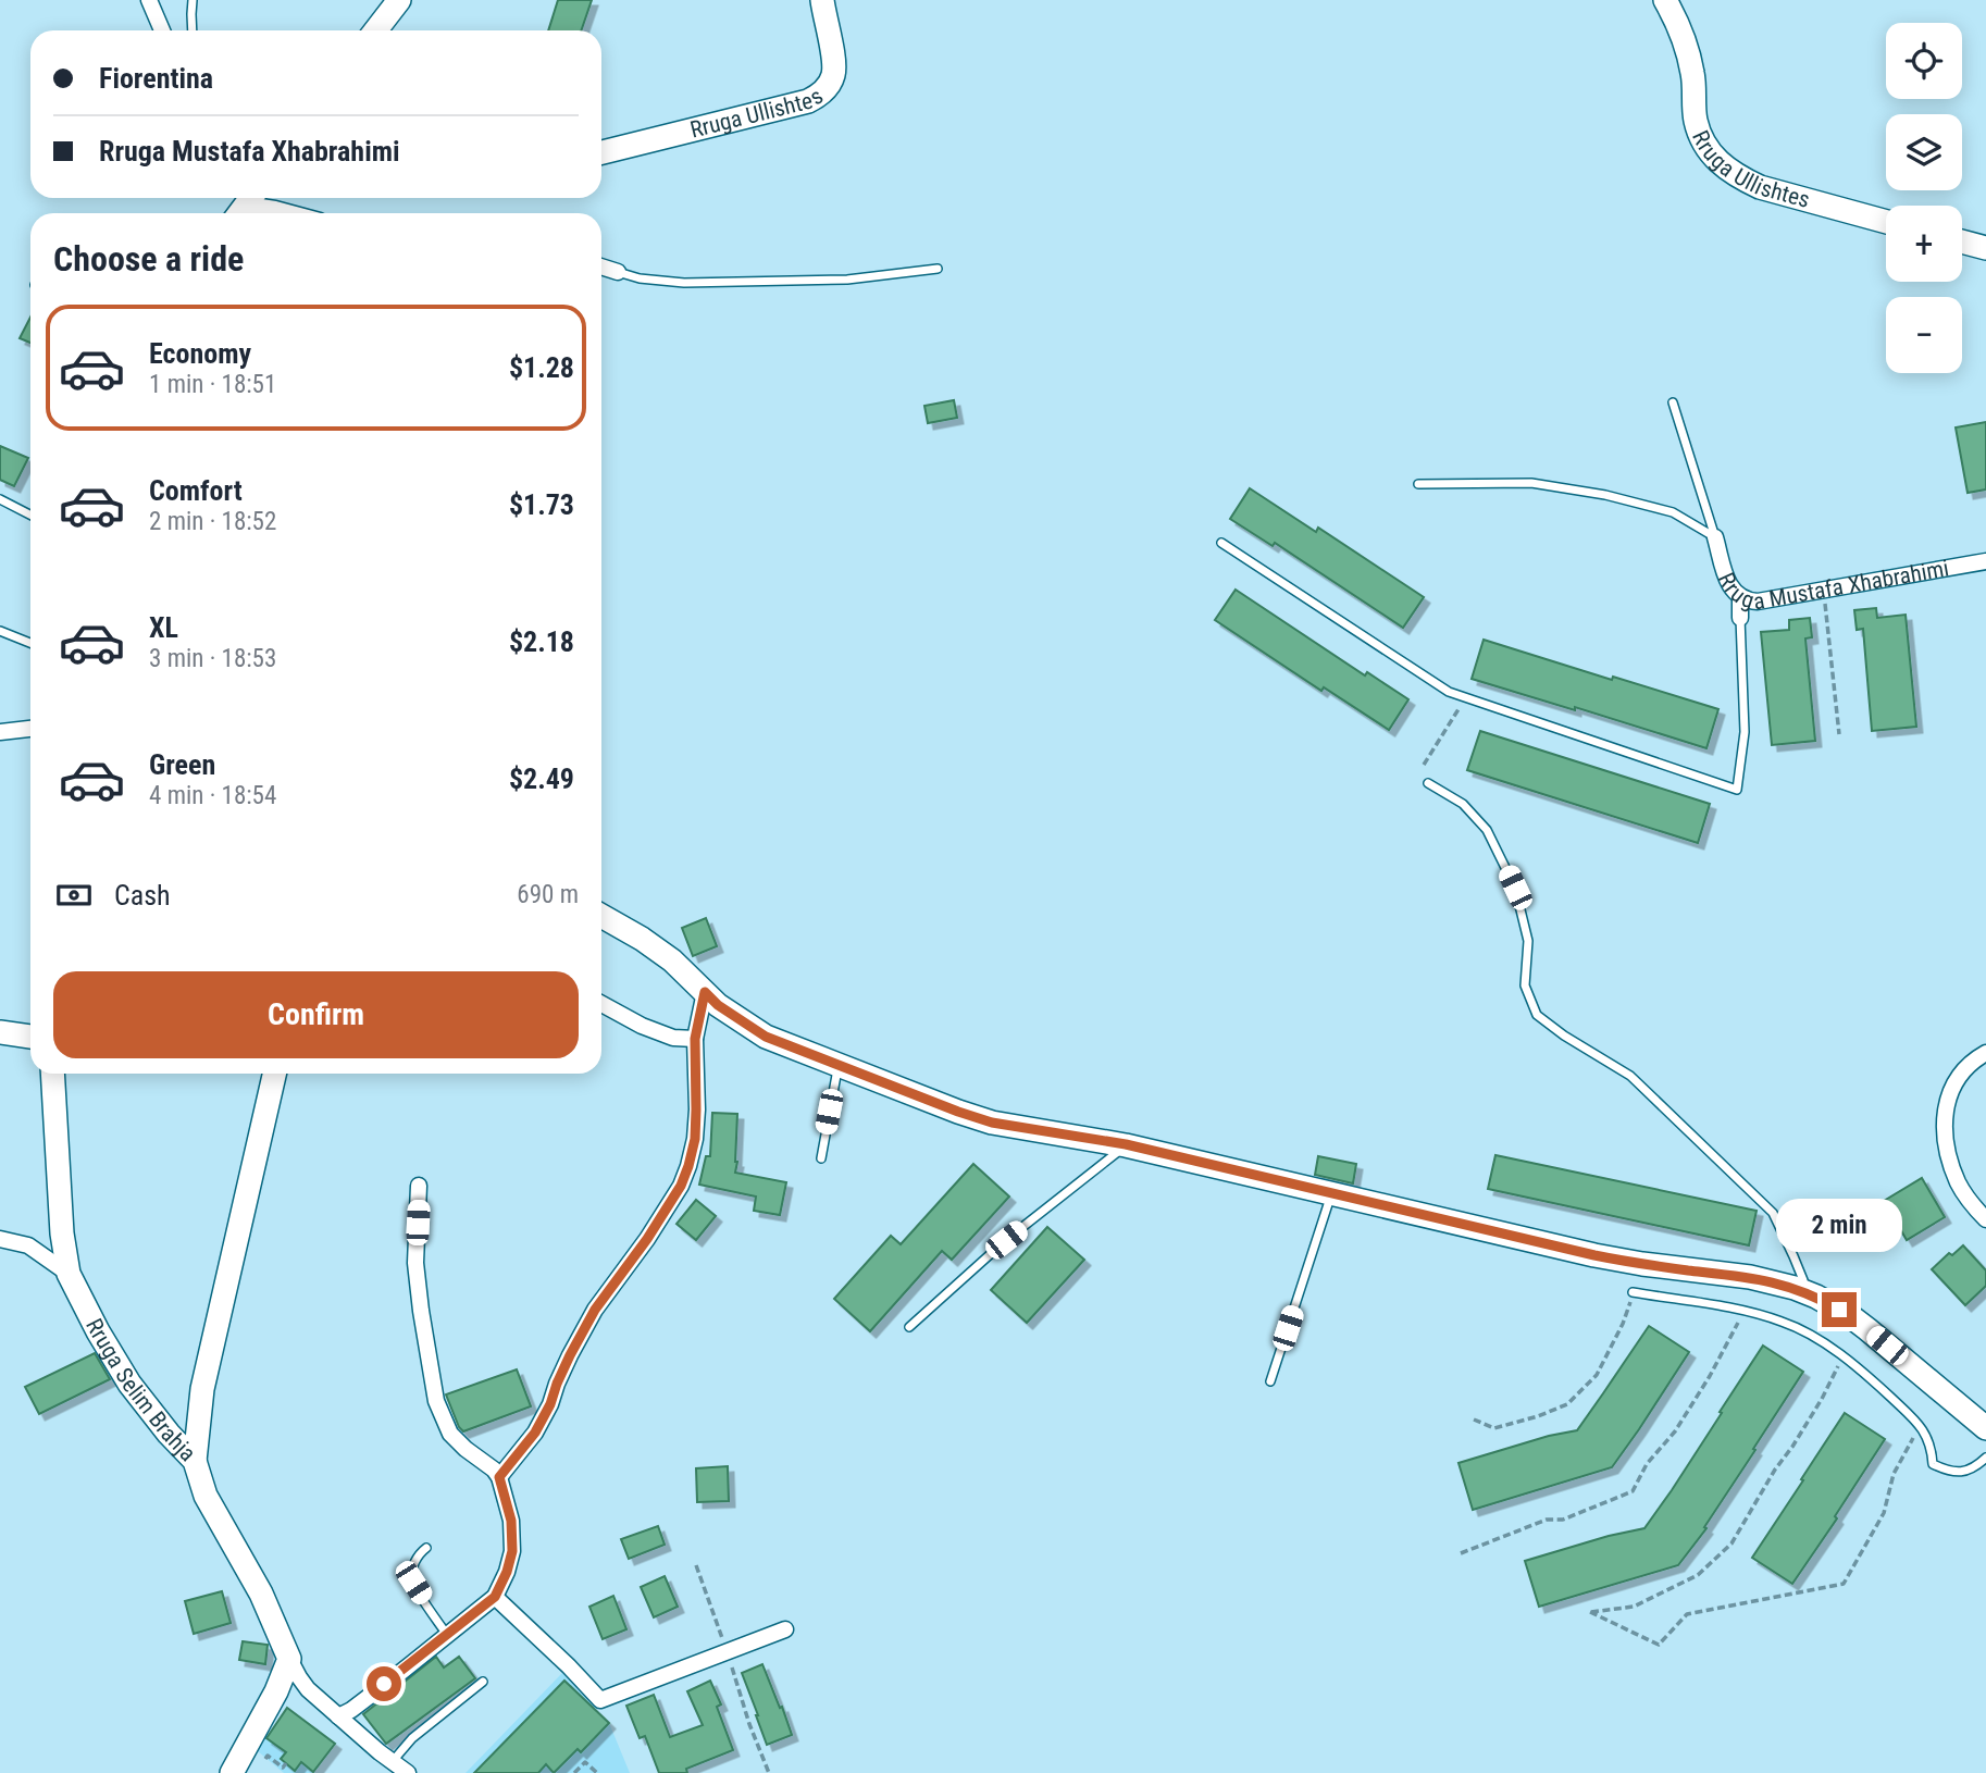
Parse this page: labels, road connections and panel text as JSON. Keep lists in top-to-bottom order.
{
  "streets": {
    "street": ["Rruga Ullishtes", "Rruga Mustafa Xhabrahimi", "Rruga Selim Brahja"]
  },
  "page": {
    "map_buttons": ["+", "−"],
    "banner": ["Fiorentina", "Rruga Mustafa Xhabrahimi"],
    "heading": "Choose a ride",
    "list": [
      {
        "name": "Economy",
        "note": "1 min · 18:51",
        "value": "$1.28"
      },
      {
        "name": "Comfort",
        "note": "2 min · 18:52",
        "value": "$1.73"
      },
      {
        "name": "XL",
        "note": "3 min · 18:53",
        "value": "$2.18"
      },
      {
        "name": "Green",
        "note": "4 min · 18:54",
        "value": "$2.49"
      }
    ],
    "pay": ["Cash", "690 m"],
    "buttons": "Confirm",
    "bubble": "2 min"
  }
}
